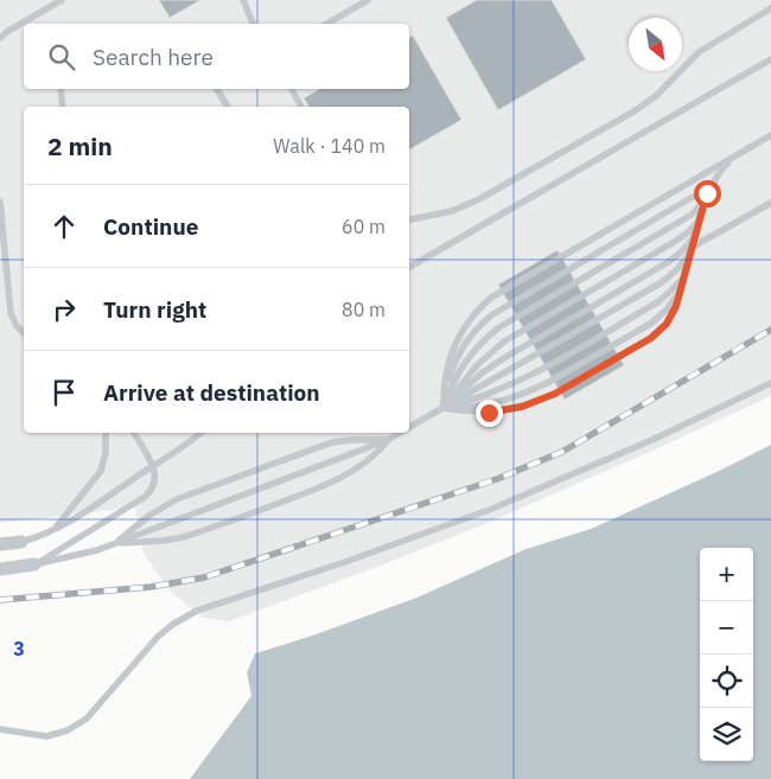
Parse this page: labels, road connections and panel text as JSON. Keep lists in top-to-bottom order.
{
  "north": "bottom right",
  "page": {
    "search": "Search here",
    "heading": ["2 min", "Walk · 140 m"],
    "list": [
      ["Continue", "60 m"],
      ["Turn right", "80 m"],
      "Arrive at destination"
    ],
    "map_buttons": ["+", "−"]
  },
  "grid": {
    "rows": ["3"]
  }
}
